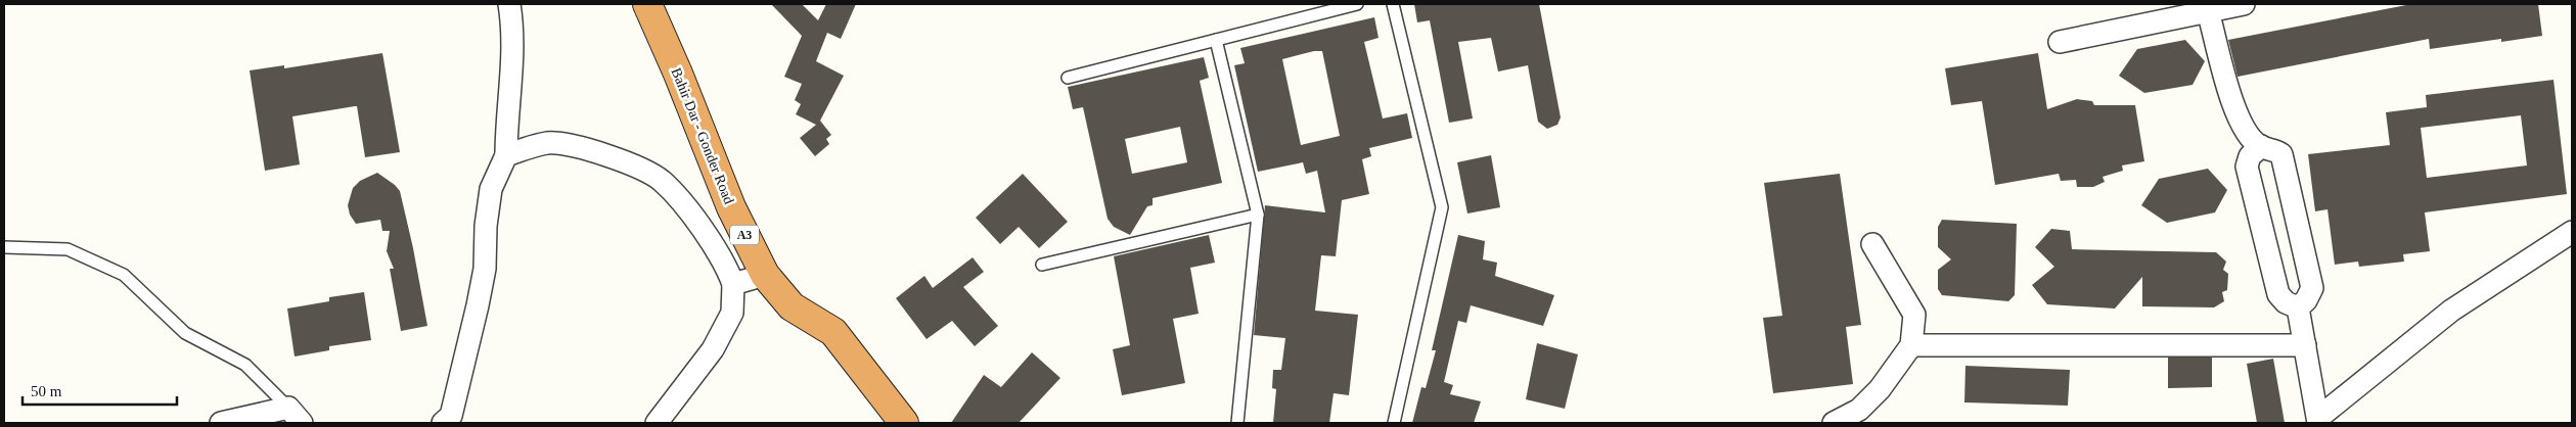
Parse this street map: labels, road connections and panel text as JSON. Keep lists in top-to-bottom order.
{
  "streets": {
    "highway": ["Bahir Dar - Gonder Road", "A3"]
  },
  "scale_bar": "50 m"
}
